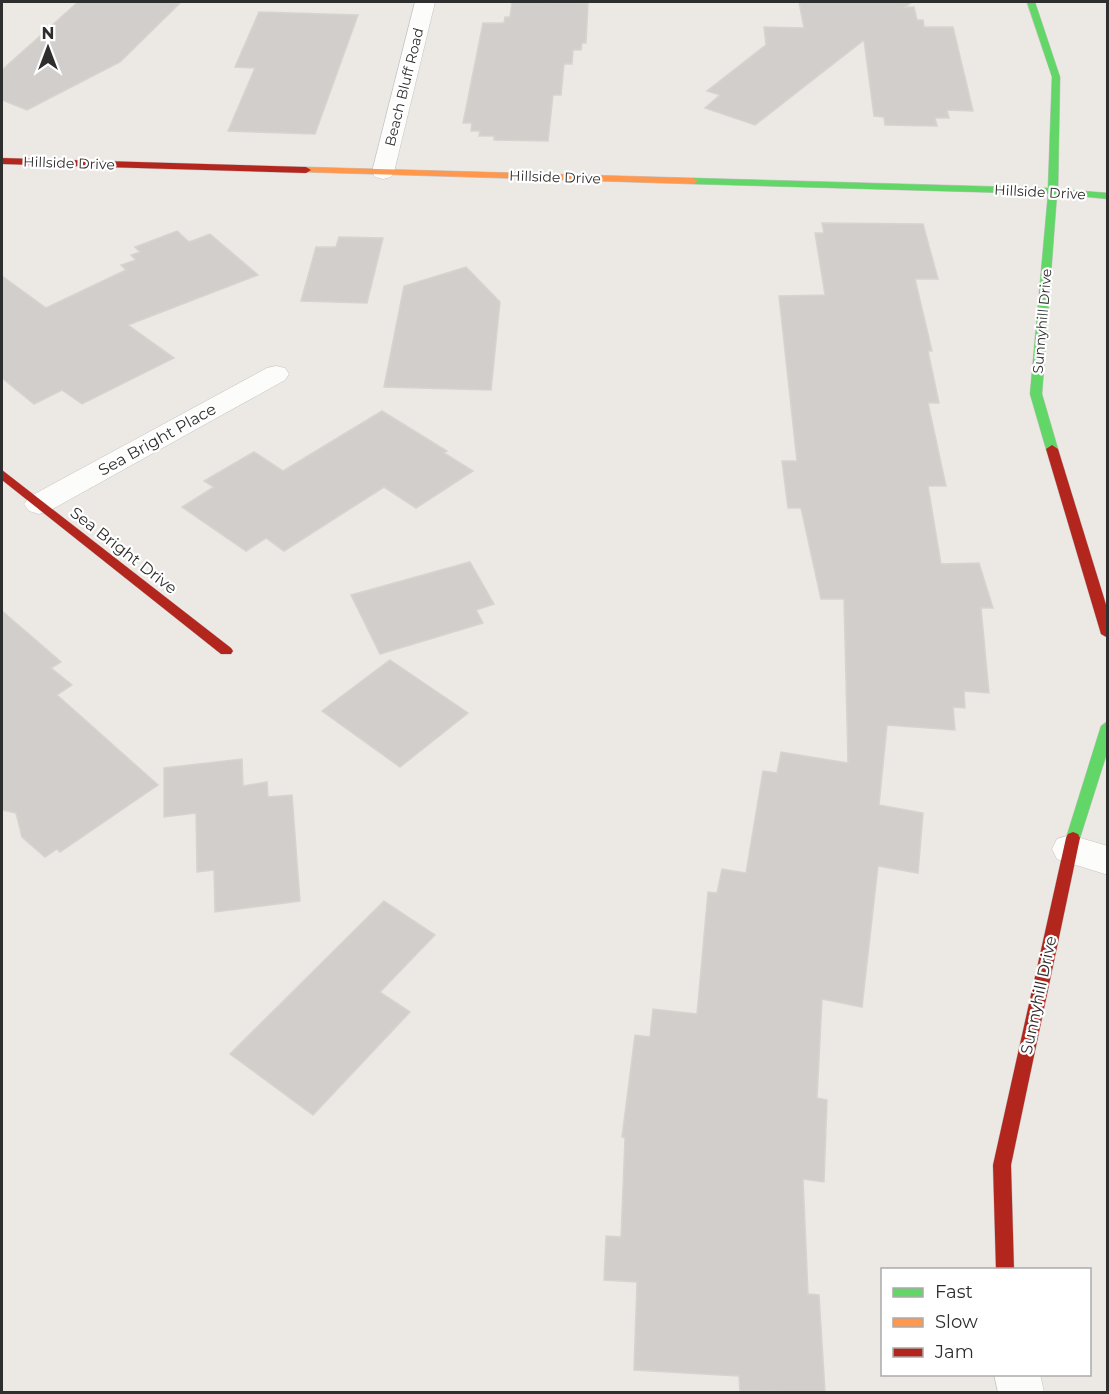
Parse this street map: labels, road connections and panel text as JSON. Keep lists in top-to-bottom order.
{
  "streets": {
    "street": [
      "Beach Bluff Road",
      "Hillside Drive",
      "Sunnyhill Drive",
      "Sea Bright Place",
      "Sea Bright Drive"
    ]
  },
  "crossings": [
    ["Beach Bluff Road", "Hillside Drive"],
    ["Hillside Drive", "Sunnyhill Drive"],
    ["Sea Bright Place", "Sea Bright Drive"]
  ],
  "legend": ["Fast", "Slow", "Jam"],
  "north": "top"
}
